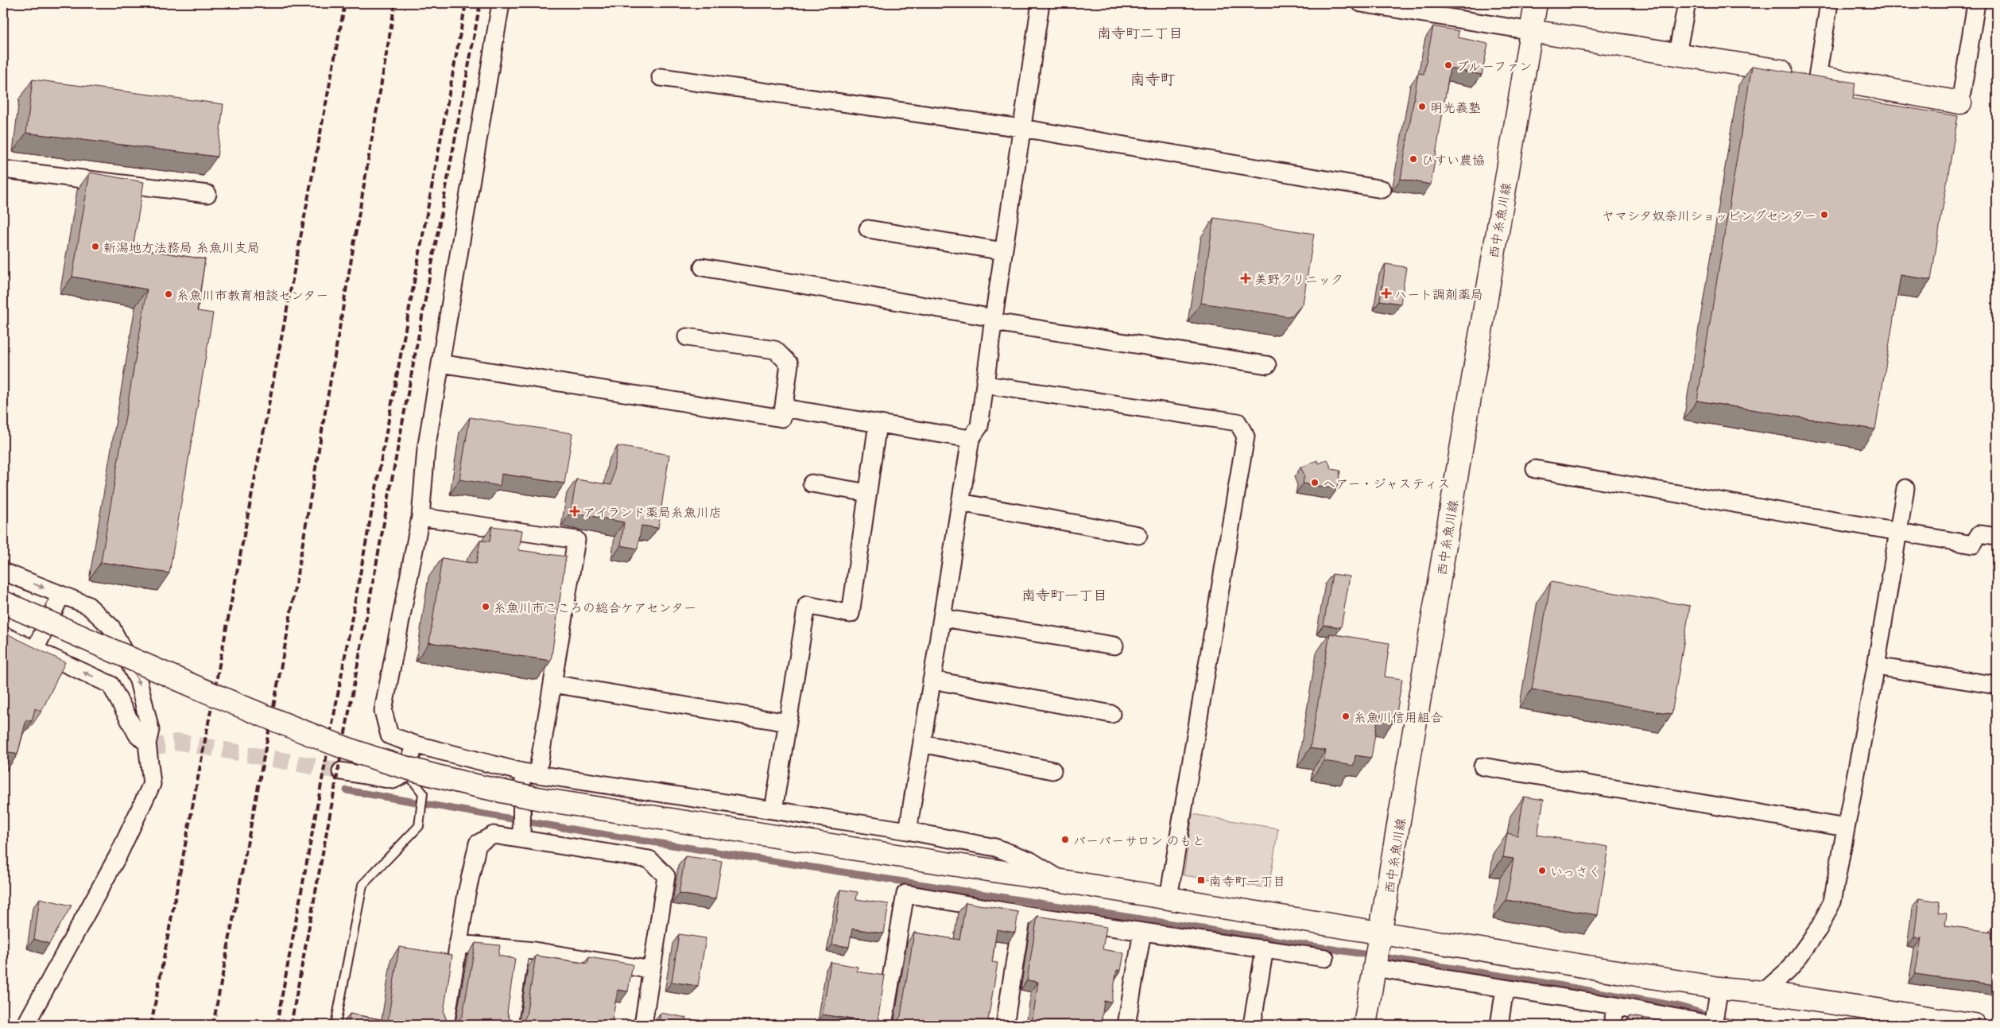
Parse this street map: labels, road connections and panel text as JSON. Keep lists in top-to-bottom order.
{
  "streets": {
    "street": ["西中糸魚川線"]
  },
  "districts": ["南寺町二丁目", "南寺町", "南寺町一丁目"],
  "places": {
    "other": [
      "ブルーファン",
      "明光義塾",
      "ひすい農協",
      "ヤマシタ奴奈川ショッピングセンター",
      "新潟地方法務局 糸魚川支局",
      "糸魚川市教育相談センター",
      "ヘアー・ジャスティス",
      "糸魚川市こころの総合ケアセンター",
      "糸魚川信用組合",
      "バーバーサロン のもと",
      "いっさく"
    ],
    "health": ["美野クリニック", "ハート調剤薬局", "アイランド薬局糸魚川店"],
    "transit": ["南寺町一丁目"]
  }
}
